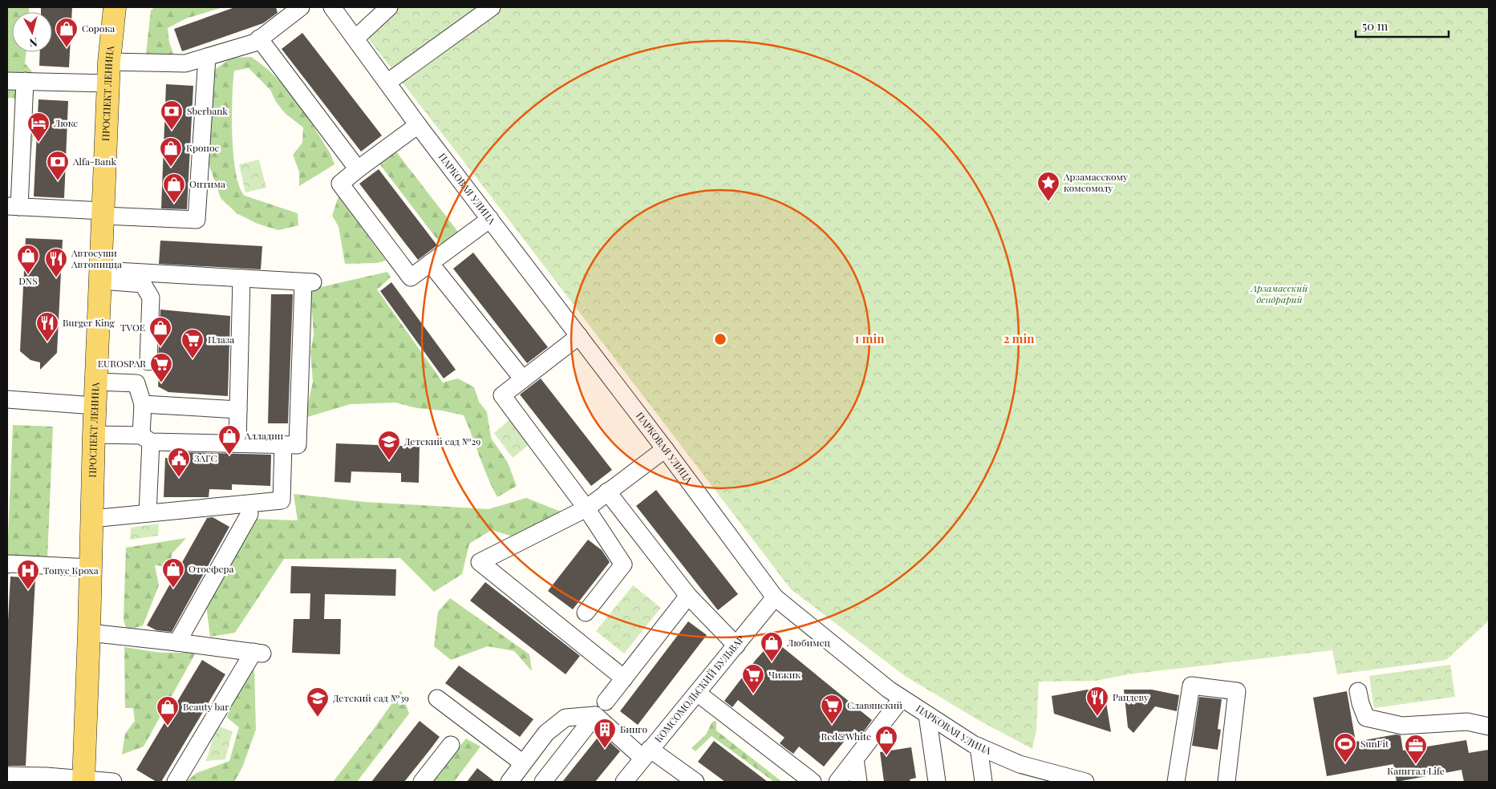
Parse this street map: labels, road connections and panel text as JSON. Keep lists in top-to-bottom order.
{
  "streets": {
    "main road": ["ПРОСПЕКТ ЛЕНИНА"],
    "street": ["ПАРКОВАЯ УЛИЦА", "КОМСОМОЛЬСКИЙ БУЛЬВАР"]
  },
  "crossings": [
    ["ПАРКОВАЯ УЛИЦА", "КОМСОМОЛЬСКИЙ БУЛЬВАР"]
  ],
  "parks": ["Арзамасский дендрарий"],
  "places": {
    "shop": [
      "Сорока",
      "Кронос",
      "Оптима",
      "DNS",
      "TVOE",
      "Алладин",
      "Отосфера",
      "Любимец",
      "Beauty bar",
      "Red&White"
    ],
    "bank": ["Sberbank", "Alfa-Bank"],
    "hotel": ["Люкс"],
    "place": ["Арзамасскому комсомолу"],
    "restaurant": ["Автосуши Автопицца", "Burger King", "Рандеву"],
    "supermarket": [
      "Плаза",
      "EUROSPAR",
      "Чижик",
      "Славянский"
    ],
    "school or university": ["Детский сад №29", "Детский сад №39"],
    "public building": ["ЗАГС"],
    "hospital": ["Тонус Кроха"],
    "building": ["Бинго"],
    "sports": ["SunFit"],
    "office": ["Капитал Life"]
  },
  "scale_bar": "50 m",
  "north": "bottom",
  "rings": ["1 min", "2 min"]
}
